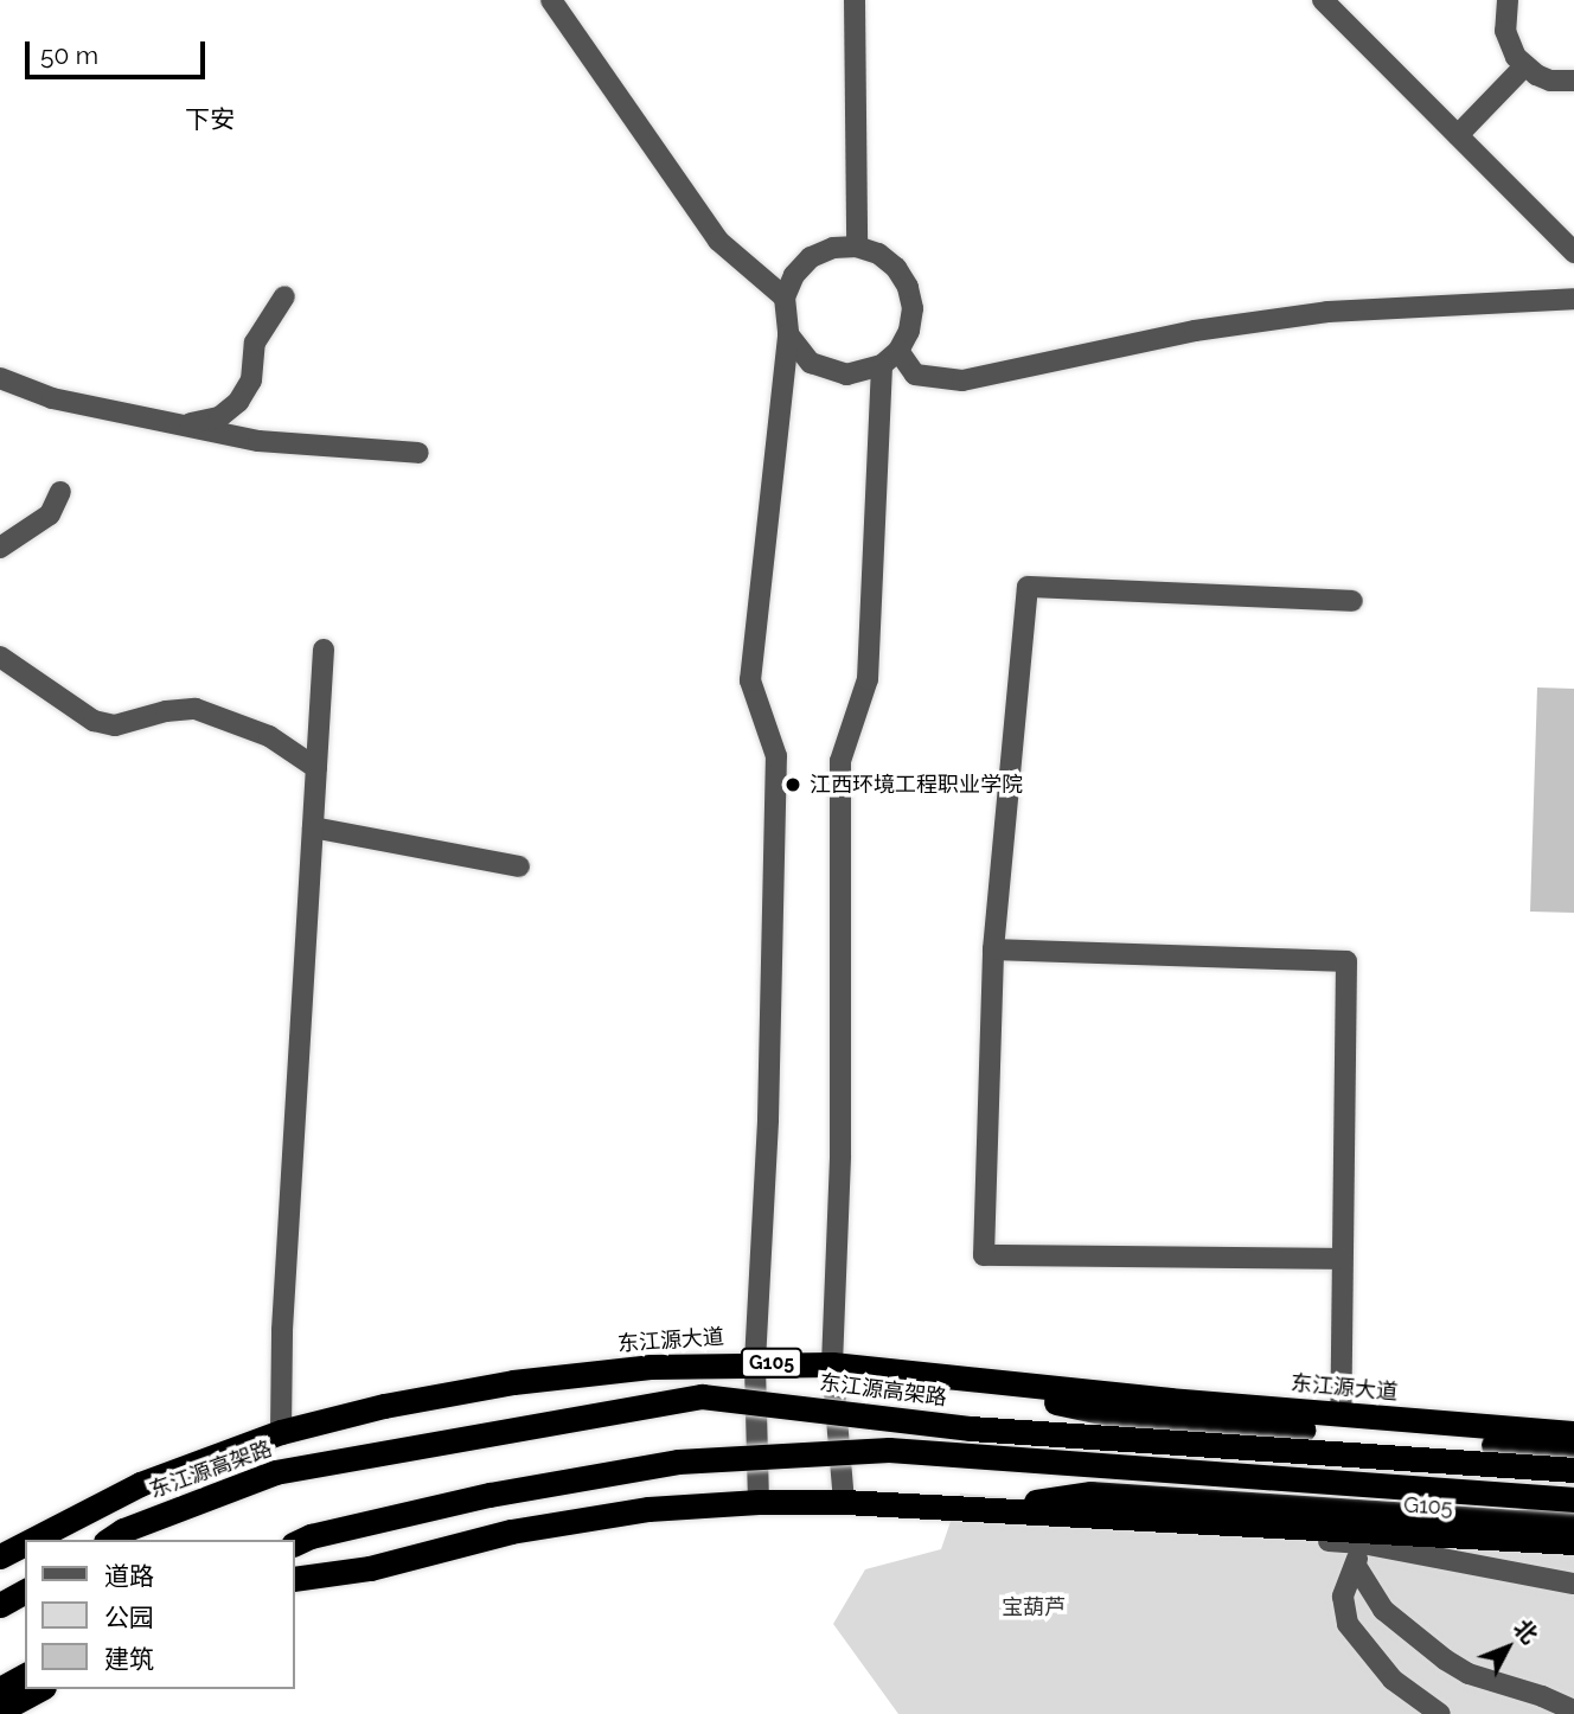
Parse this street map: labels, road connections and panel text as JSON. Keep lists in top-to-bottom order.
{
  "streets": {
    "highway": ["东江源大道", "G105", "东江源高架路"]
  },
  "districts": ["下安"],
  "parks": ["宝葫芦"],
  "places": ["江西环境工程职业学院"],
  "legend": ["道路", "公园", "建筑"],
  "scale_bar": "50 m",
  "north": "top right"
}
